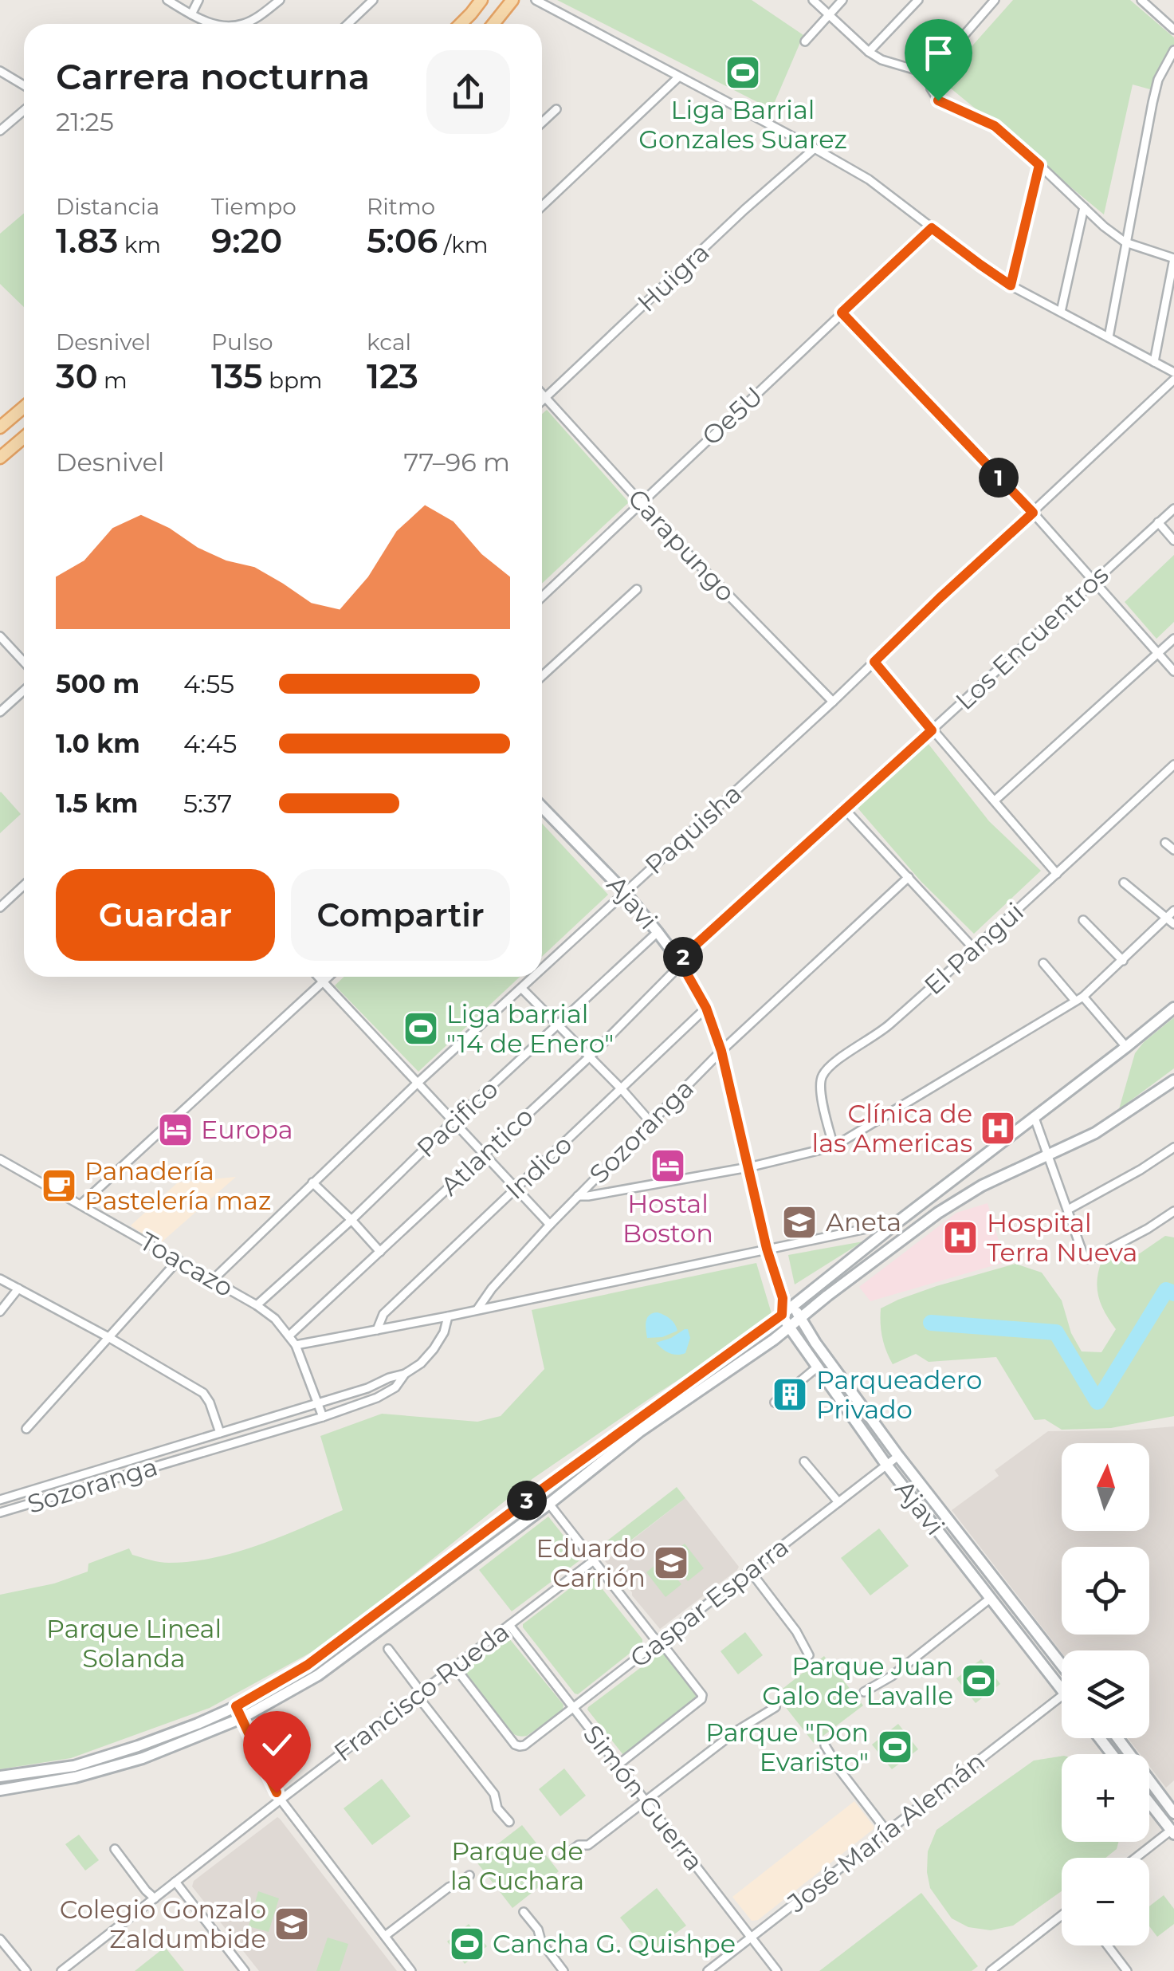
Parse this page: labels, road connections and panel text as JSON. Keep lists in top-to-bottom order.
{
  "streets": {
    "street": [
      "Huigra",
      "Oe5U",
      "Carapungo",
      "Los Encuentros",
      "Paquisha",
      "Ajavi",
      "El Pangui",
      "Pacifico",
      "Sozoranga",
      "Atlantico",
      "Indico",
      "Toacazo",
      "Gaspar Esparra",
      "Francisco Rueda",
      "Simón Guerra",
      "José María Alemán"
    ]
  },
  "crossings": [
    ["Huigra", "Carapungo"],
    ["Oe5U", "Carapungo"],
    ["Carapungo", "Paquisha"],
    ["Los Encuentros", "Ajavi"],
    ["Los Encuentros", "Atlantico"],
    ["Paquisha", "Ajavi"],
    ["Paquisha", "Toacazo"],
    ["Ajavi", "Pacifico"],
    ["Ajavi", "Sozoranga"],
    ["Ajavi", "Atlantico"],
    ["Ajavi", "Indico"],
    ["Ajavi", "Gaspar Esparra"],
    ["Pacifico", "Toacazo"],
    ["Sozoranga", "Toacazo"],
    ["Atlantico", "Toacazo"],
    ["Gaspar Esparra", "Francisco Rueda"],
    ["Gaspar Esparra", "Simón Guerra"],
    ["Francisco Rueda", "Simón Guerra"],
    ["Simón Guerra", "José María Alemán"]
  ],
  "parks": ["Parque Lineal Solanda", "Parque de la Cuchara"],
  "places": {
    "sports": [
      "Liga Barrial Gonzales Suarez",
      "Liga barrial \"14 de Enero\"",
      "Parque Juan Galo de Lavalle",
      "Parque \"Don Evaristo\"",
      "Cancha G. Quishpe"
    ],
    "hospital": ["Clínica de las Americas", "Hospital Terra Nueva"],
    "hotel": ["Europa", "Hostal Boston"],
    "cafe": ["Panadería Pastelería maz"],
    "school or university": ["Aneta", "Eduardo Carrión", "Colegio Gonzalo Zaldumbide"],
    "building": ["Parqueadero Privado"]
  },
  "north": "top",
  "page": {
    "heading": ["Carrera nocturna", "21:25"],
    "stats": [
      ["Distancia", "1.83 km"],
      ["Tiempo", "9:20"],
      ["Ritmo", "5:06 /km"],
      ["Desnivel", "30 m"],
      ["Pulso", "135 bpm"],
      ["kcal", "123"]
    ],
    "chart": ["Desnivel", "77–96 m"],
    "pins": ["1", "2", "3"],
    "list": [
      {
        "name": "500 m",
        "note": "4:55"
      },
      {
        "name": "1.0 km",
        "note": "4:45"
      },
      {
        "name": "1.5 km",
        "note": "5:37"
      }
    ],
    "buttons": ["Guardar", "Compartir"],
    "map_buttons": ["+", "−"]
  }
}
